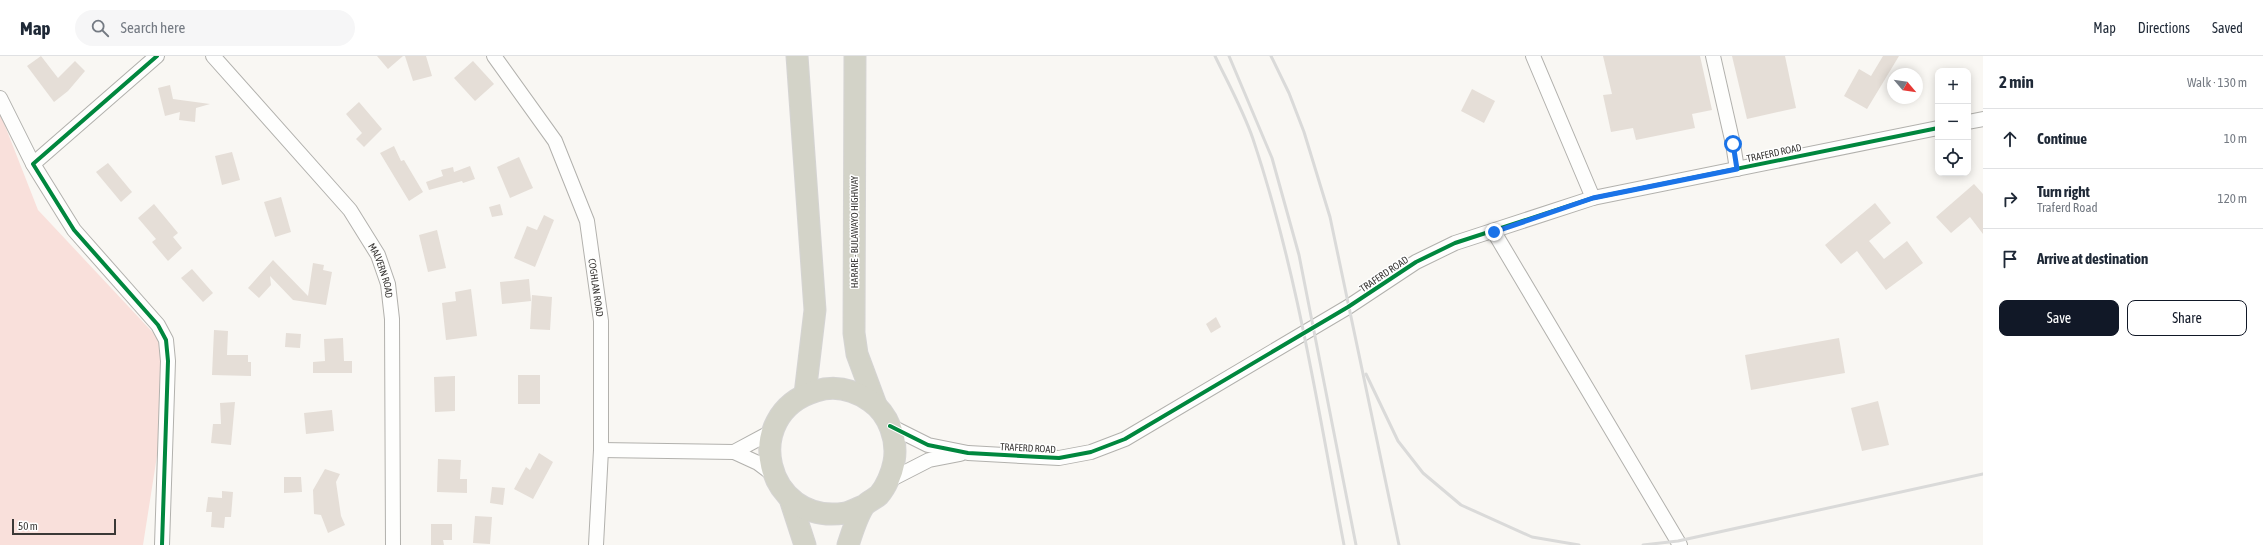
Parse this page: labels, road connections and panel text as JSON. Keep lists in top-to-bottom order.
{
  "streets": {
    "highway": ["HARARE - BULAWAYO HIGHWAY"],
    "street": ["TRAFERD ROAD", "MALVERN ROAD", "COGHLAN ROAD"]
  },
  "crossings": [
    ["TRAFERD ROAD", "HARARE - BULAWAYO HIGHWAY"]
  ],
  "scale_bar": "50 m",
  "north": "bottom right",
  "page": {
    "header": "Map",
    "search": "Search here",
    "nav": ["Map", "Directions", "Saved"],
    "heading": ["2 min", "Walk · 130 m"],
    "map_buttons": ["+", "−"],
    "list": [
      ["Continue", "10 m"],
      ["Turn right", "Traferd Road", "120 m"],
      "Arrive at destination"
    ],
    "buttons": ["Save", "Share"],
    "scale": "50 m"
  }
}
